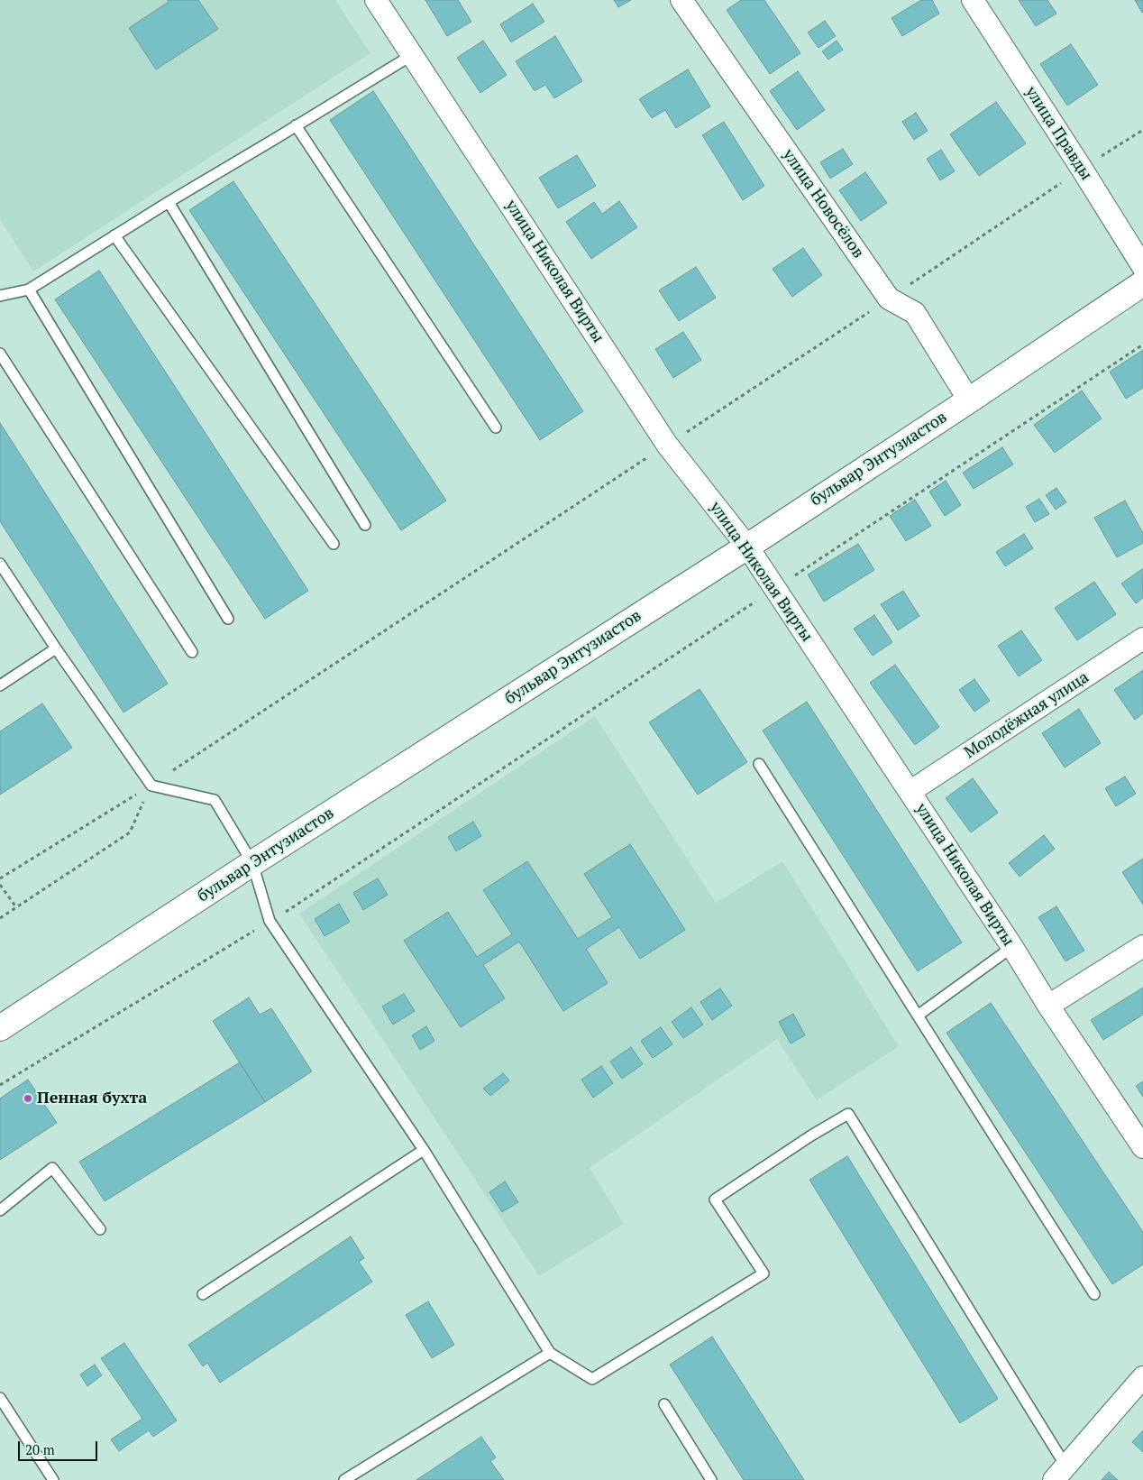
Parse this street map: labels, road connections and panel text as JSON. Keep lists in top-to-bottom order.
{
  "streets": {
    "main road": ["бульвар Энтузиастов"],
    "street": [
      "улица Правды",
      "улица Новосёлов",
      "улица Николая Вирты",
      "Молодёжная улица"
    ]
  },
  "crossings": [
    ["улица Новосёлов", "бульвар Энтузиастов"],
    ["улица Николая Вирты", "бульвар Энтузиастов"],
    ["улица Николая Вирты", "Молодёжная улица"]
  ],
  "places": ["Пенная бухта"],
  "scale_bar": "20 m"
}
